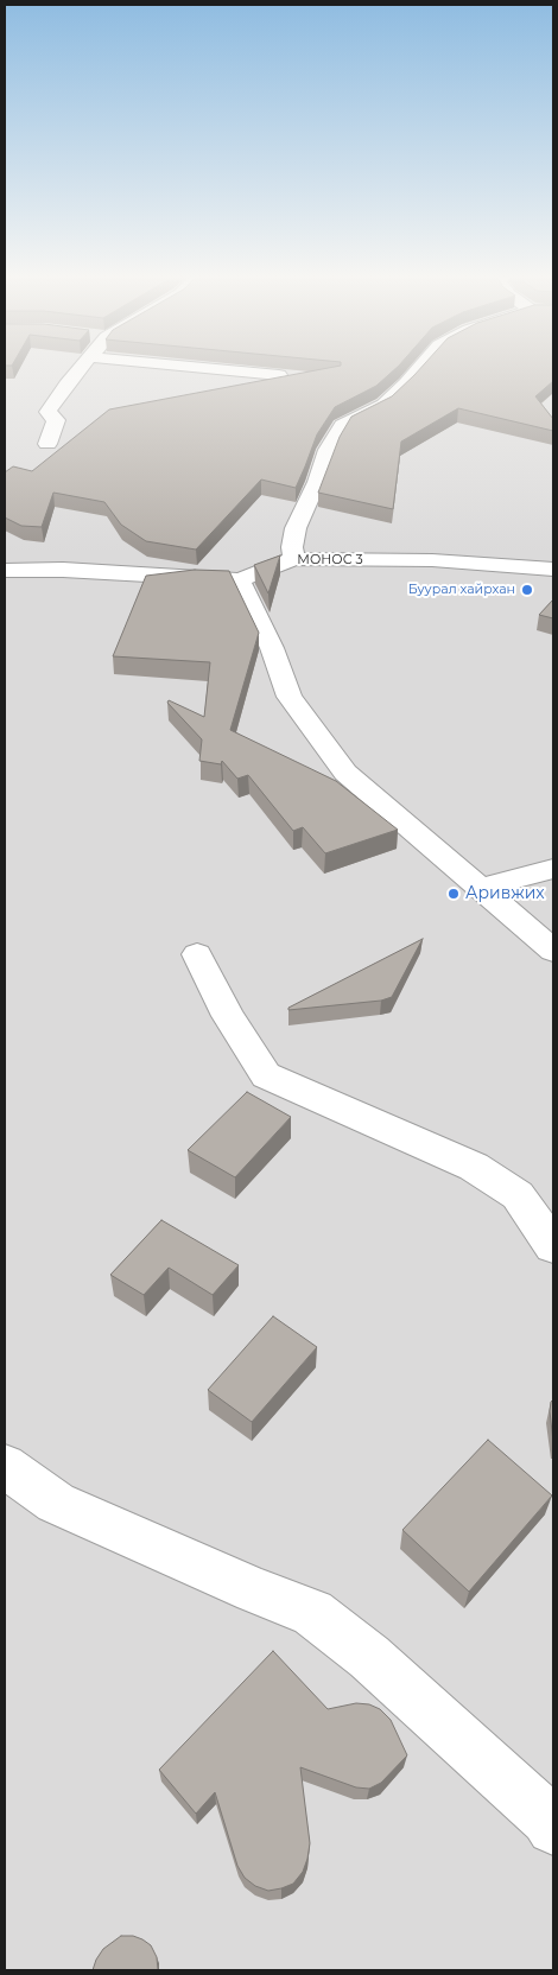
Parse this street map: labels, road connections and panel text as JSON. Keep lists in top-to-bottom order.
{
  "streets": {
    "street": ["МОНОС 3"]
  },
  "places": ["Буурал хайрхан", "Аривжих"]
}
